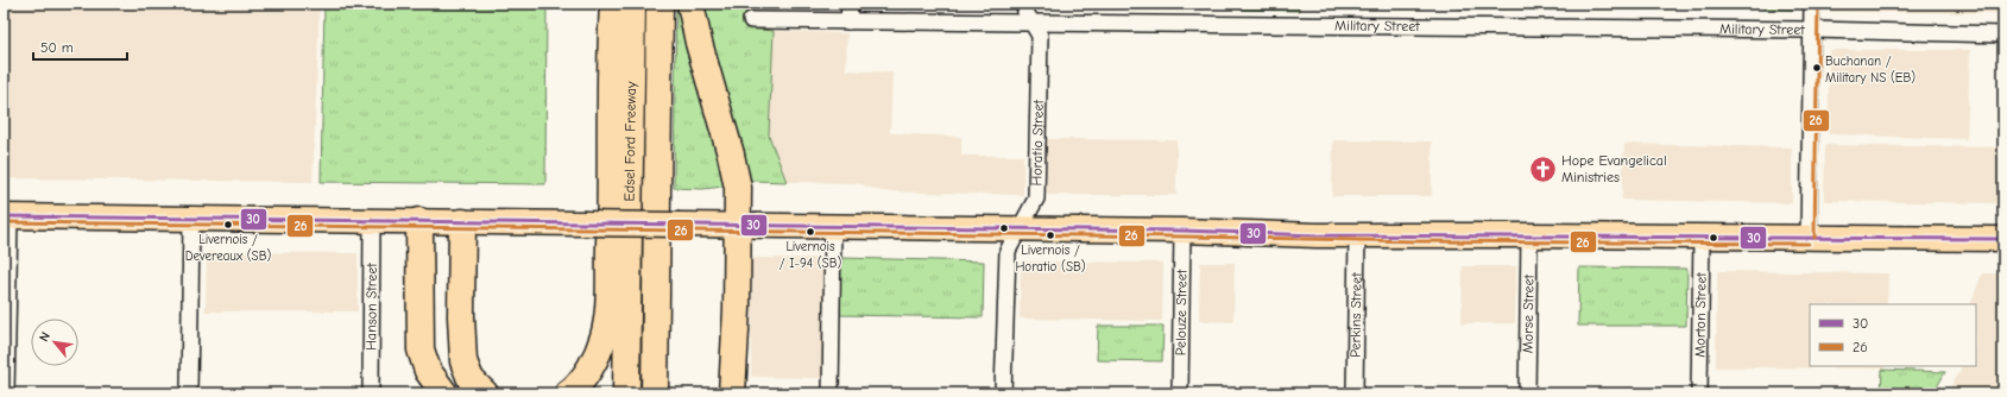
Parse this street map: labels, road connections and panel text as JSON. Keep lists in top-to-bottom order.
{
  "streets": {
    "highway": ["Edsel Ford Freeway"],
    "street": [
      "Military Street",
      "Horatio Street",
      "Hanson Street",
      "Pelouze Street",
      "Morse Street",
      "Perkins Street",
      "Morton Street"
    ]
  },
  "crossings": [
    ["Military Street", "Horatio Street"]
  ],
  "places": {
    "other": [
      "Buchanan / Military NS (EB)",
      "Livernois / Devereaux (SB)",
      "Livernois / I-94 (SB)",
      "Livernois / Horatio (SB)"
    ],
    "church": ["Hope Evangelical Ministries"]
  },
  "lines": ["transit line 26", "transit line 30"],
  "legend": ["30", "26"],
  "scale_bar": "50 m",
  "north": "top left"
}
